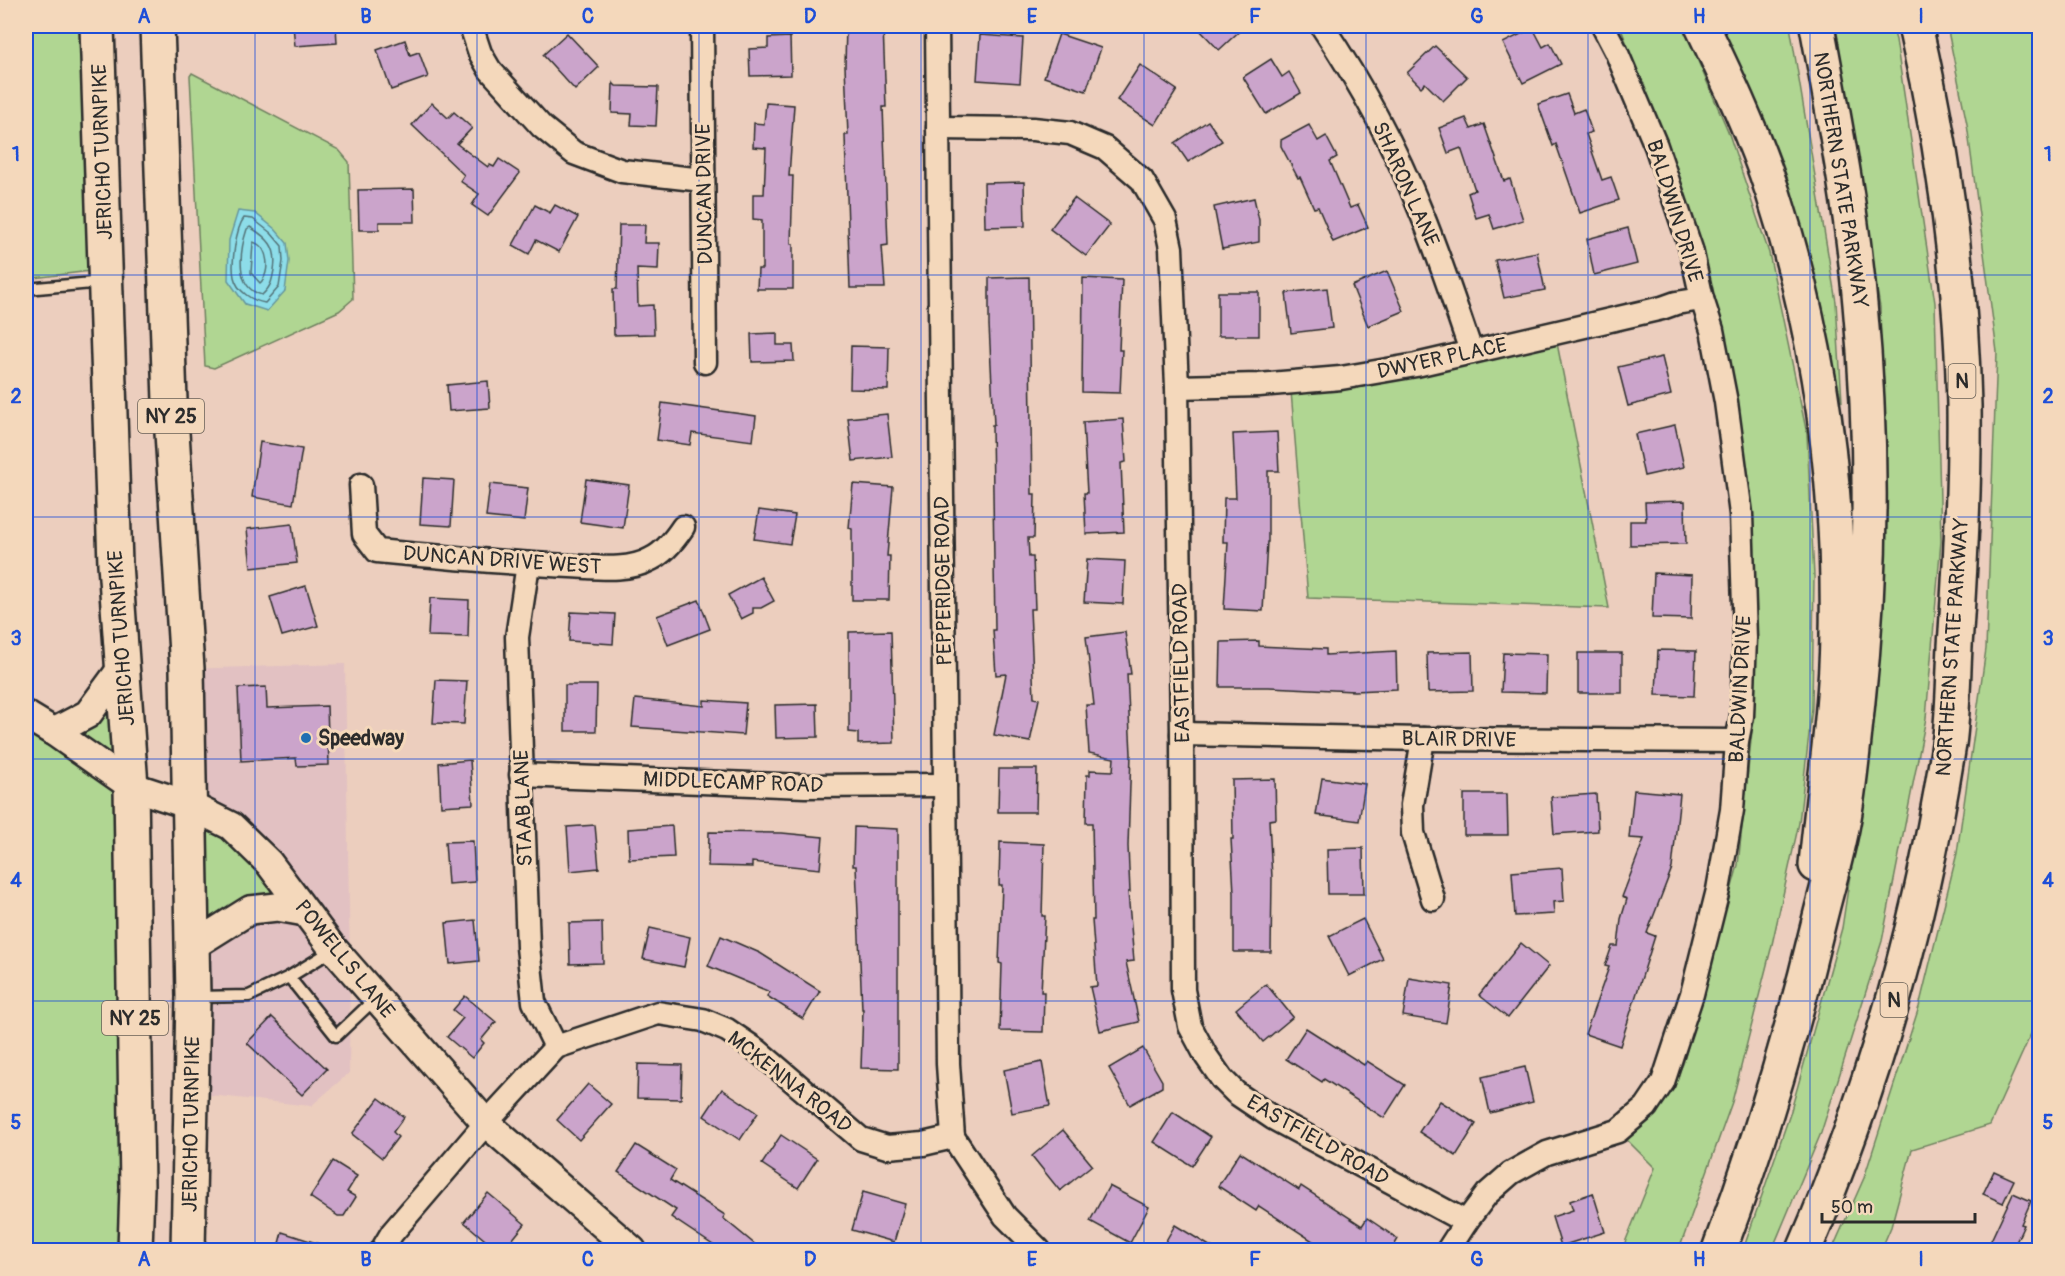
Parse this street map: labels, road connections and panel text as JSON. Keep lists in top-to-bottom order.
{
  "streets": {
    "main road": [
      "JERICHO TURNPIKE",
      "NORTHERN STATE PARKWAY",
      "N",
      "NY 25"
    ],
    "street": [
      "SHARON LANE",
      "DUNCAN DRIVE",
      "BALDWIN DRIVE",
      "DWYER PLACE",
      "DUNCAN DRIVE WEST",
      "PEPPERIDGE ROAD",
      "EASTFIELD ROAD",
      "BLAIR DRIVE",
      "MIDDLECAMP ROAD",
      "STAAB LANE",
      "POWELLS LANE",
      "MCKENNA ROAD"
    ]
  },
  "crossings": [
    ["JERICHO TURNPIKE", "POWELLS LANE"],
    ["SHARON LANE", "DWYER PLACE"],
    ["BALDWIN DRIVE", "DWYER PLACE"],
    ["BALDWIN DRIVE", "EASTFIELD ROAD"],
    ["BALDWIN DRIVE", "BLAIR DRIVE"],
    ["DWYER PLACE", "EASTFIELD ROAD"],
    ["DUNCAN DRIVE WEST", "STAAB LANE"],
    ["PEPPERIDGE ROAD", "EASTFIELD ROAD"],
    ["PEPPERIDGE ROAD", "MIDDLECAMP ROAD"],
    ["PEPPERIDGE ROAD", "MCKENNA ROAD"],
    ["EASTFIELD ROAD", "BLAIR DRIVE"],
    ["MIDDLECAMP ROAD", "STAAB LANE"],
    ["STAAB LANE", "MCKENNA ROAD"],
    ["POWELLS LANE", "MCKENNA ROAD"]
  ],
  "places": ["Speedway"],
  "scale_bar": "50 m",
  "grid": {
    "columns": [
      "A",
      "B",
      "C",
      "D",
      "E",
      "F",
      "G",
      "H",
      "I"
    ],
    "rows": [
      "1",
      "2",
      "3",
      "4",
      "5"
    ]
  }
}
